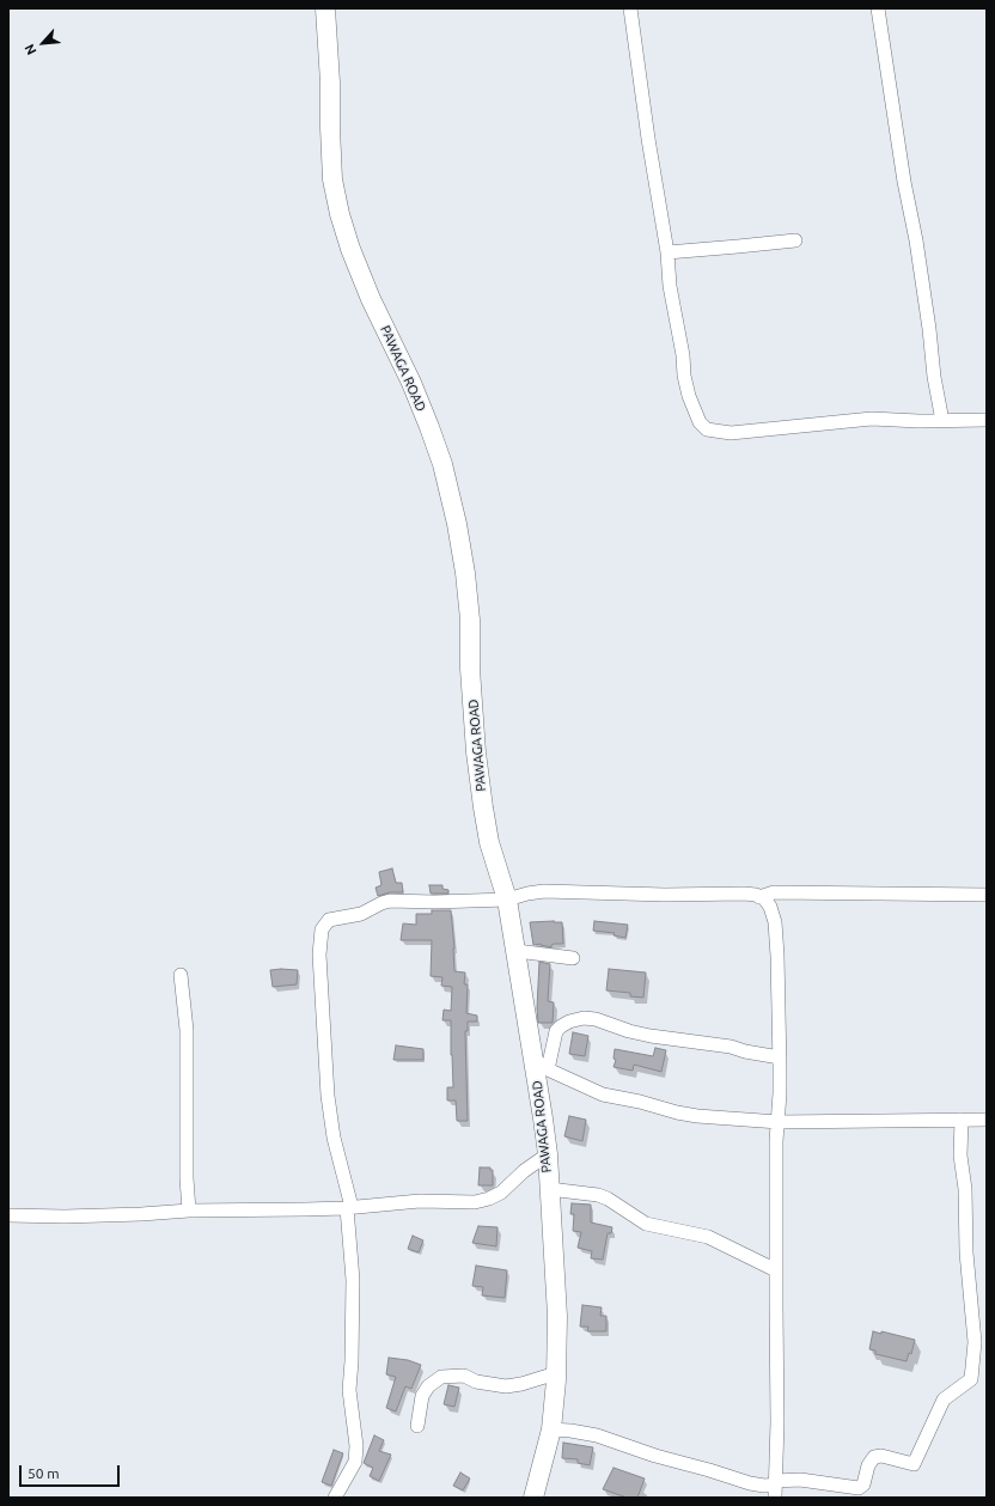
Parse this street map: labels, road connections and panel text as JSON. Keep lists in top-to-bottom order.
{
  "streets": {
    "main road": ["PAWAGA ROAD"]
  },
  "scale_bar": "50 m",
  "north": "bottom left"
}
